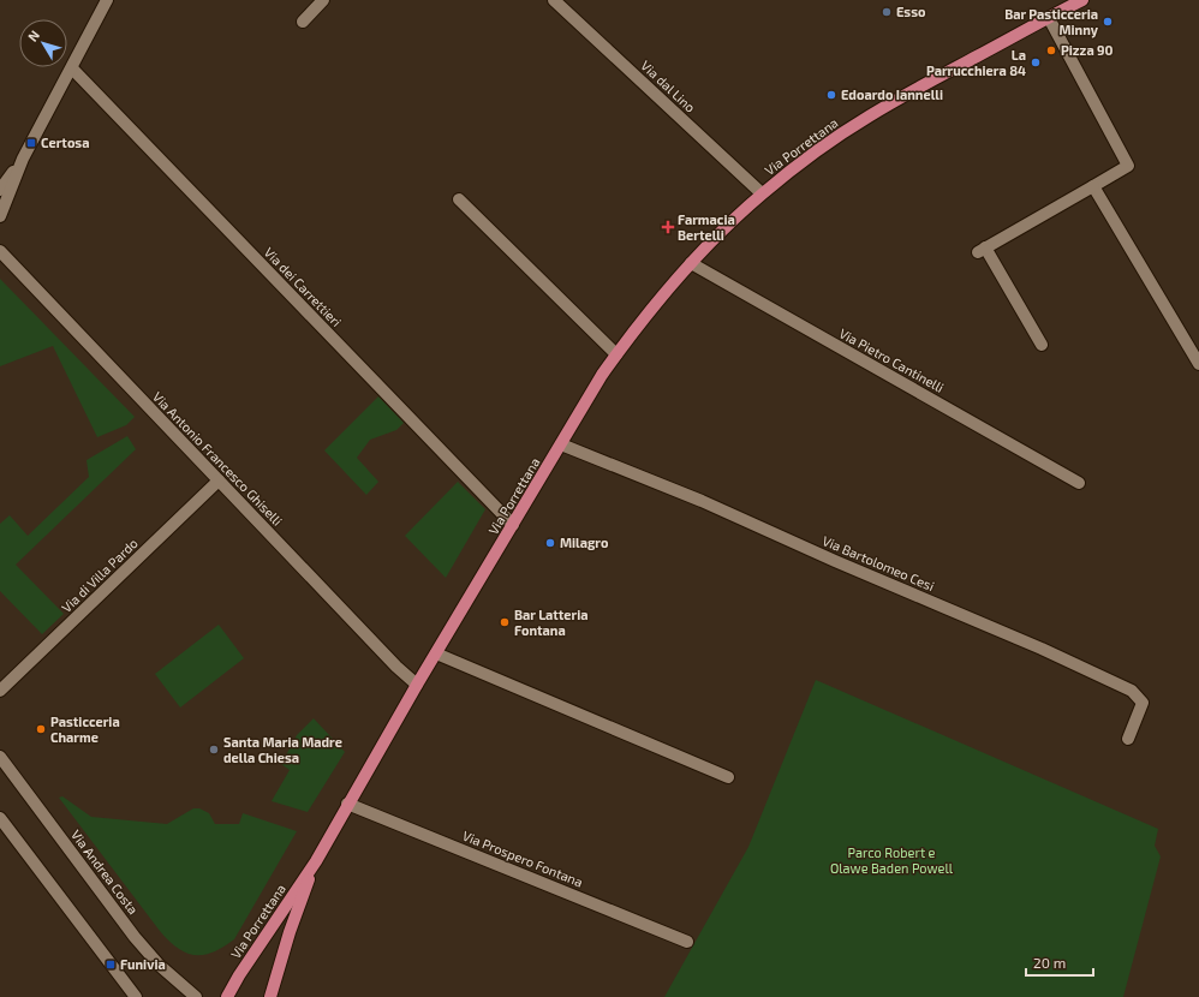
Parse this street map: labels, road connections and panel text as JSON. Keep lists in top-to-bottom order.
{
  "streets": {
    "main road": ["Via Porrettana"],
    "street": [
      "Via dal Lino",
      "Via dei Carrettieri",
      "Via Pietro Cantinelli",
      "Via Antonio Francesco Ghiselli",
      "Via Bartolomeo Cesi",
      "Via di Villa Pardo",
      "Via Prospero Fontana",
      "Via Andrea Costa"
    ]
  },
  "crossings": [
    ["Via dal Lino", "Via Porrettana"],
    ["Via Porrettana", "Via dei Carrettieri"],
    ["Via Porrettana", "Via Pietro Cantinelli"],
    ["Via Porrettana", "Via Antonio Francesco Ghiselli"],
    ["Via Porrettana", "Via Bartolomeo Cesi"],
    ["Via Porrettana", "Via Prospero Fontana"],
    ["Via Antonio Francesco Ghiselli", "Via di Villa Pardo"]
  ],
  "parks": ["Parco Robert e Olawe Baden Powell"],
  "places": {
    "other": [
      "Esso",
      "Bar Pasticceria Minny",
      "Pizza 90",
      "La Parrucchiera 84",
      "Edoardo Iannelli",
      "Milagro",
      "Bar Latteria Fontana",
      "Pasticceria Charme",
      "Santa Maria Madre della Chiesa"
    ],
    "transit": ["Certosa", "Funivia"],
    "health": ["Farmacia Bertelli"]
  },
  "scale_bar": "20 m",
  "north": "top left"
}
